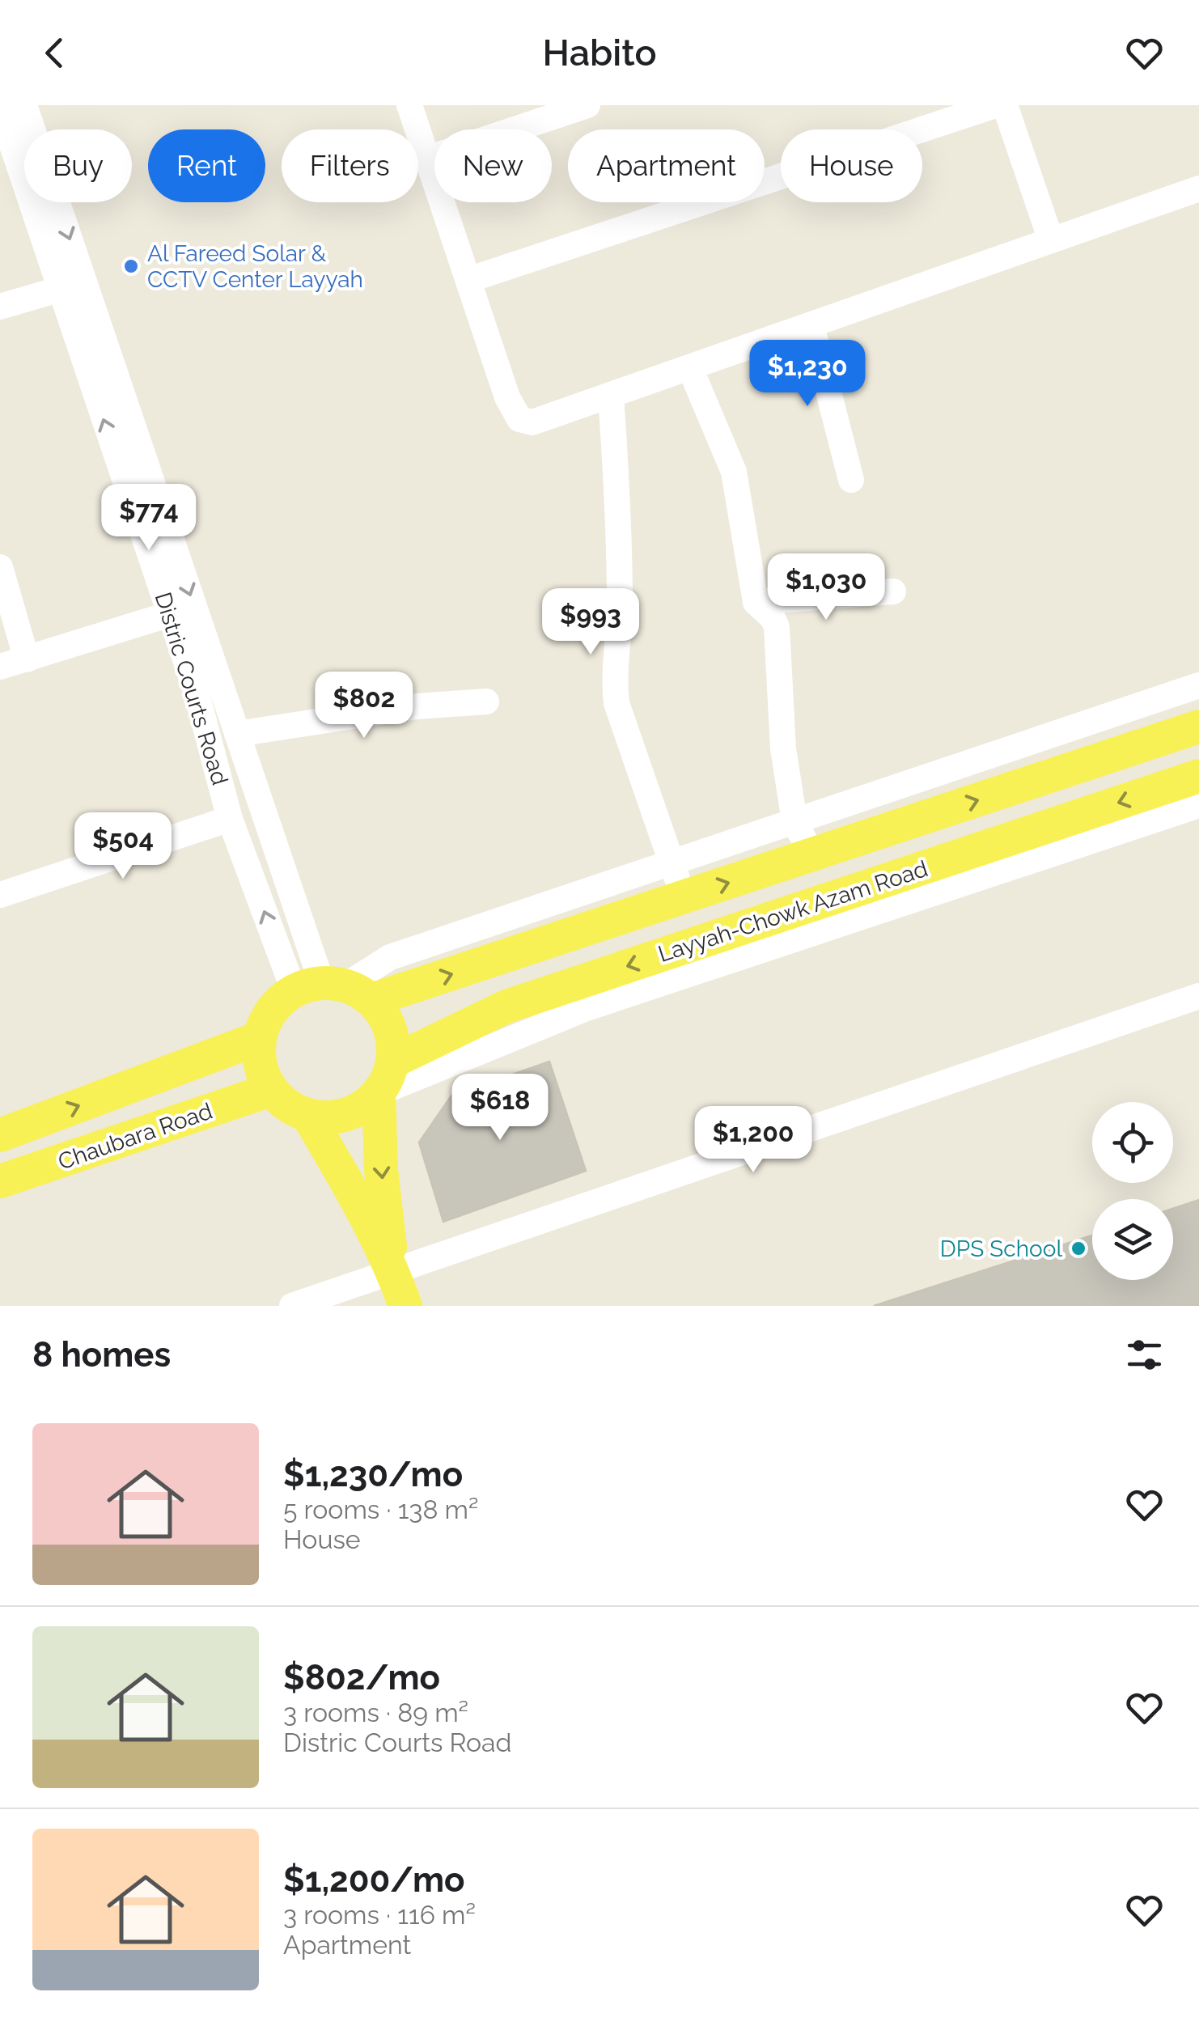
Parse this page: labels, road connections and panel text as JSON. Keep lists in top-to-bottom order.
{
  "streets": {
    "main road": ["Layyah-Chowk Azam Road", "Chaubara Road"],
    "street": ["Distric Courts Road"]
  },
  "crossings": [
    ["Distric Courts Road", "Layyah-Chowk Azam Road"],
    ["Distric Courts Road", "Chaubara Road"],
    ["Layyah-Chowk Azam Road", "Chaubara Road"]
  ],
  "places": ["Al Fareed Solar & CCTV Center Layyah", "DPS School"],
  "page": {
    "header": "Habito",
    "chip": [
      "Buy",
      "Rent",
      "Filters",
      "New",
      "Apartment",
      "House"
    ],
    "price": [
      "$1,230",
      "$774",
      "$1,030",
      "$993",
      "$802",
      "$504",
      "$618",
      "$1,200"
    ],
    "heading": "8 homes",
    "list": [
      {
        "name": "$1,230/mo",
        "note": "5 rooms · 138 m² · House"
      },
      {
        "name": "$802/mo",
        "note": "3 rooms · 89 m² · Distric Courts Road"
      },
      {
        "name": "$1,200/mo",
        "note": "3 rooms · 116 m² · Apartment"
      }
    ]
  }
}
